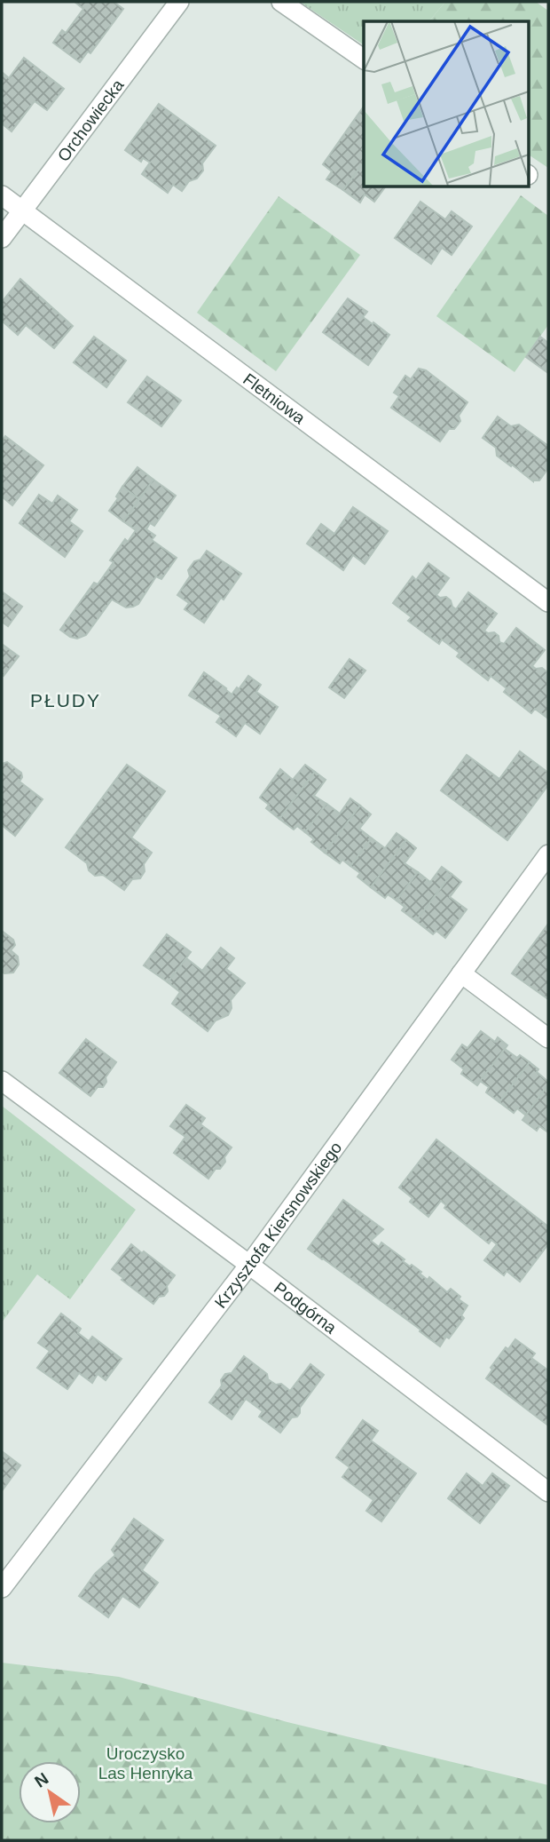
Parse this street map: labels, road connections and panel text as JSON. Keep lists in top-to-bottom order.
{
  "streets": {
    "street": [
      "Orchowiecka",
      "Fletniowa",
      "Krzysztofa Kiersnowskiego",
      "Podgórna"
    ]
  },
  "crossings": [
    ["Orchowiecka", "Fletniowa"],
    ["Krzysztofa Kiersnowskiego", "Podgórna"]
  ],
  "districts": ["PŁUDY"],
  "parks": ["Uroczysko Las Henryka"],
  "north": "top left"
}
